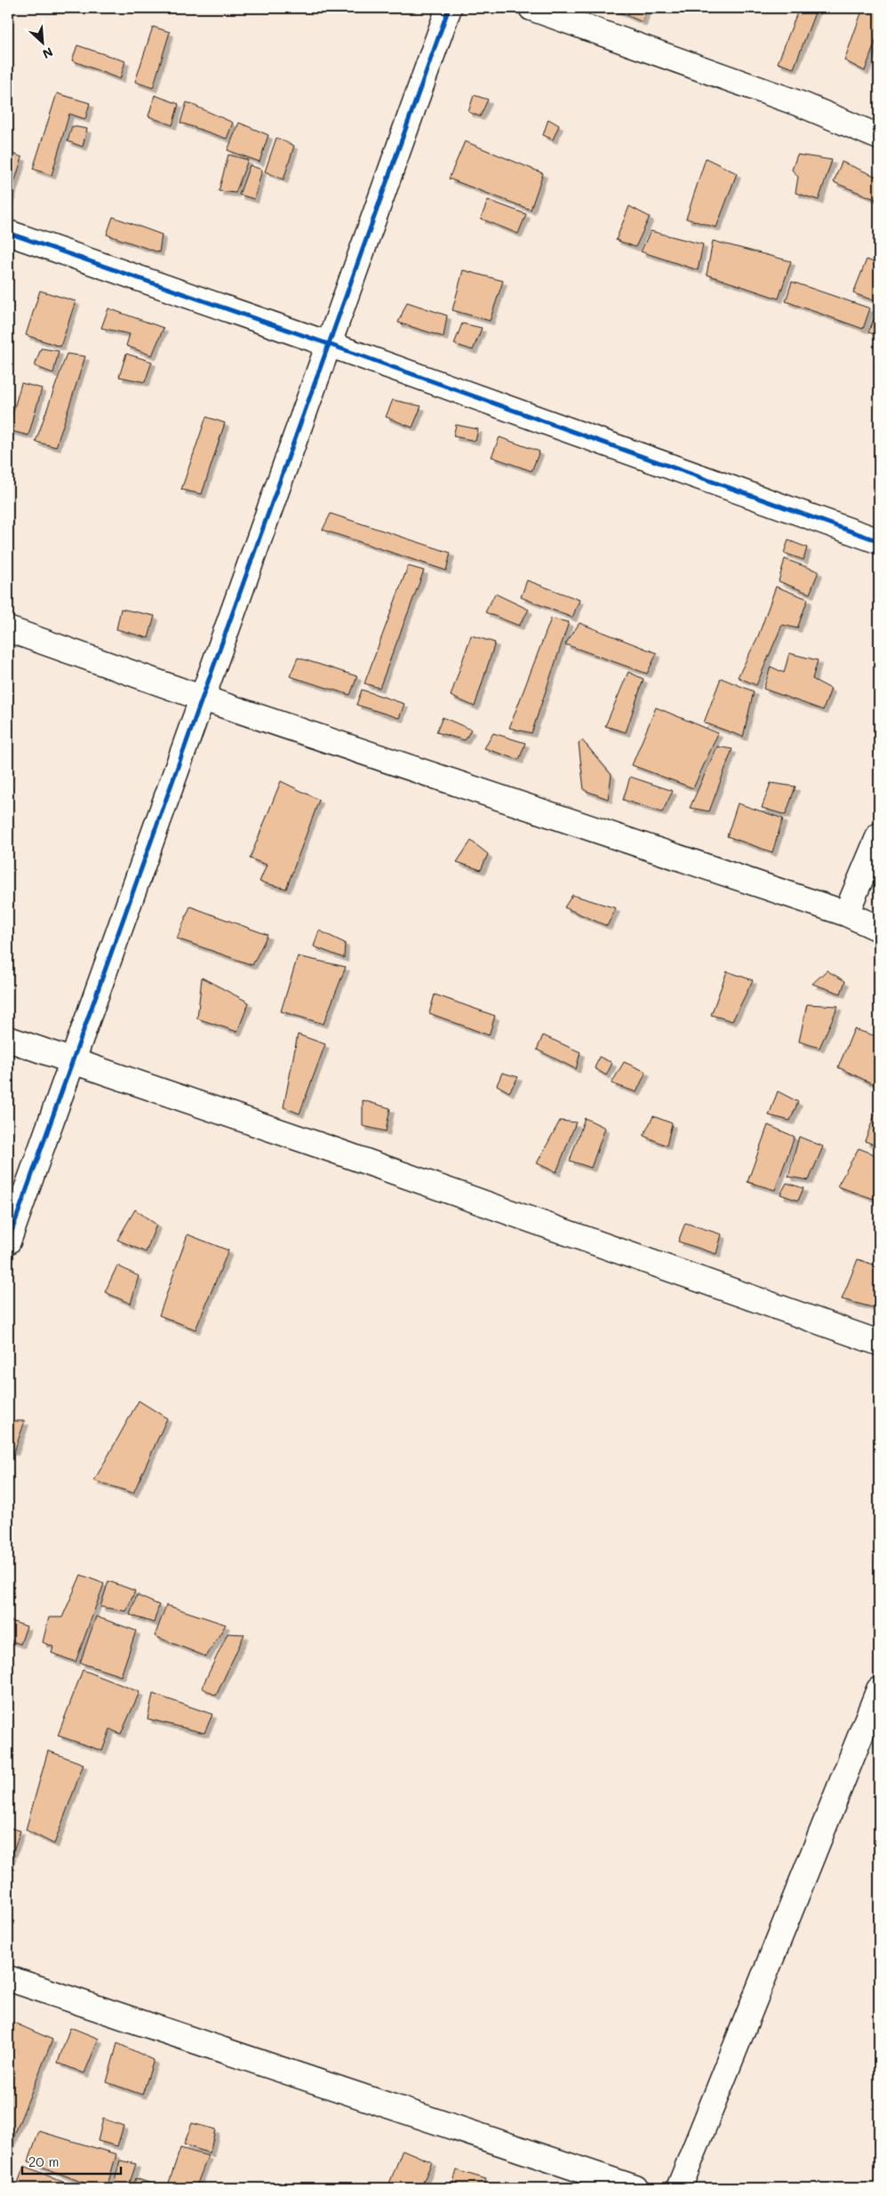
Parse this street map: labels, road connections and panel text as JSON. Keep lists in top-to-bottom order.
{
  "scale_bar": "20 m",
  "north": "bottom right"
}
